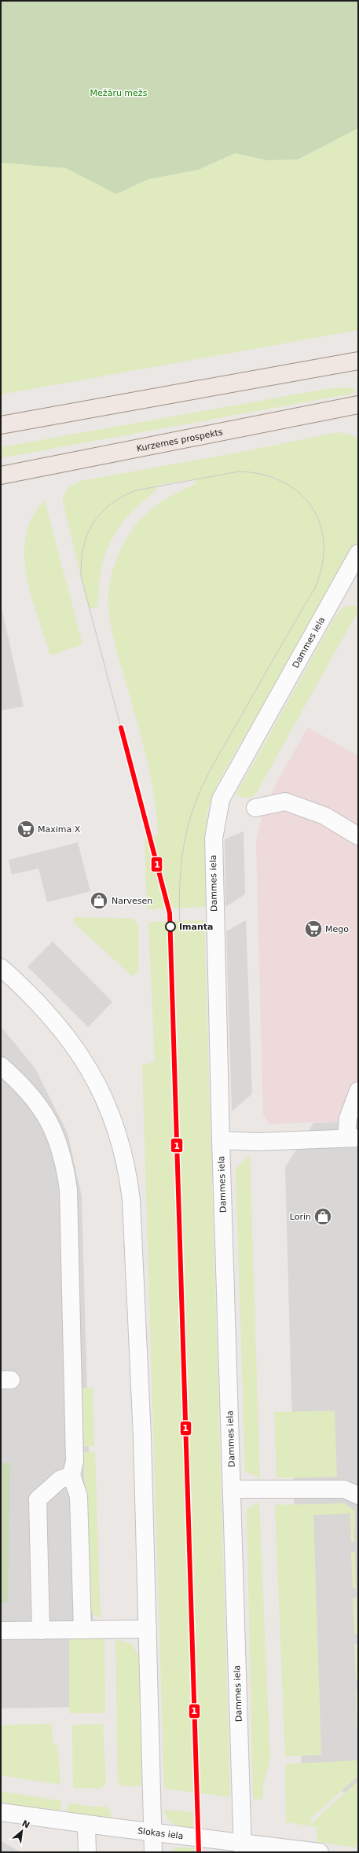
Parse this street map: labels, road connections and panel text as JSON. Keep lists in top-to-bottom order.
{
  "streets": {
    "main road": ["Kurzemes prospekts"],
    "street": ["Dammes iela", "Slokas iela"]
  },
  "crossings": [
    ["Dammes iela", "Slokas iela"]
  ],
  "parks": ["Mežāru mežs"],
  "places": {
    "supermarket": ["Maxima X", "Mego"],
    "shop": ["Narvesen", "Lorin"],
    "other": ["Imanta"]
  },
  "lines": ["transit line 1"],
  "north": "top right"
}
